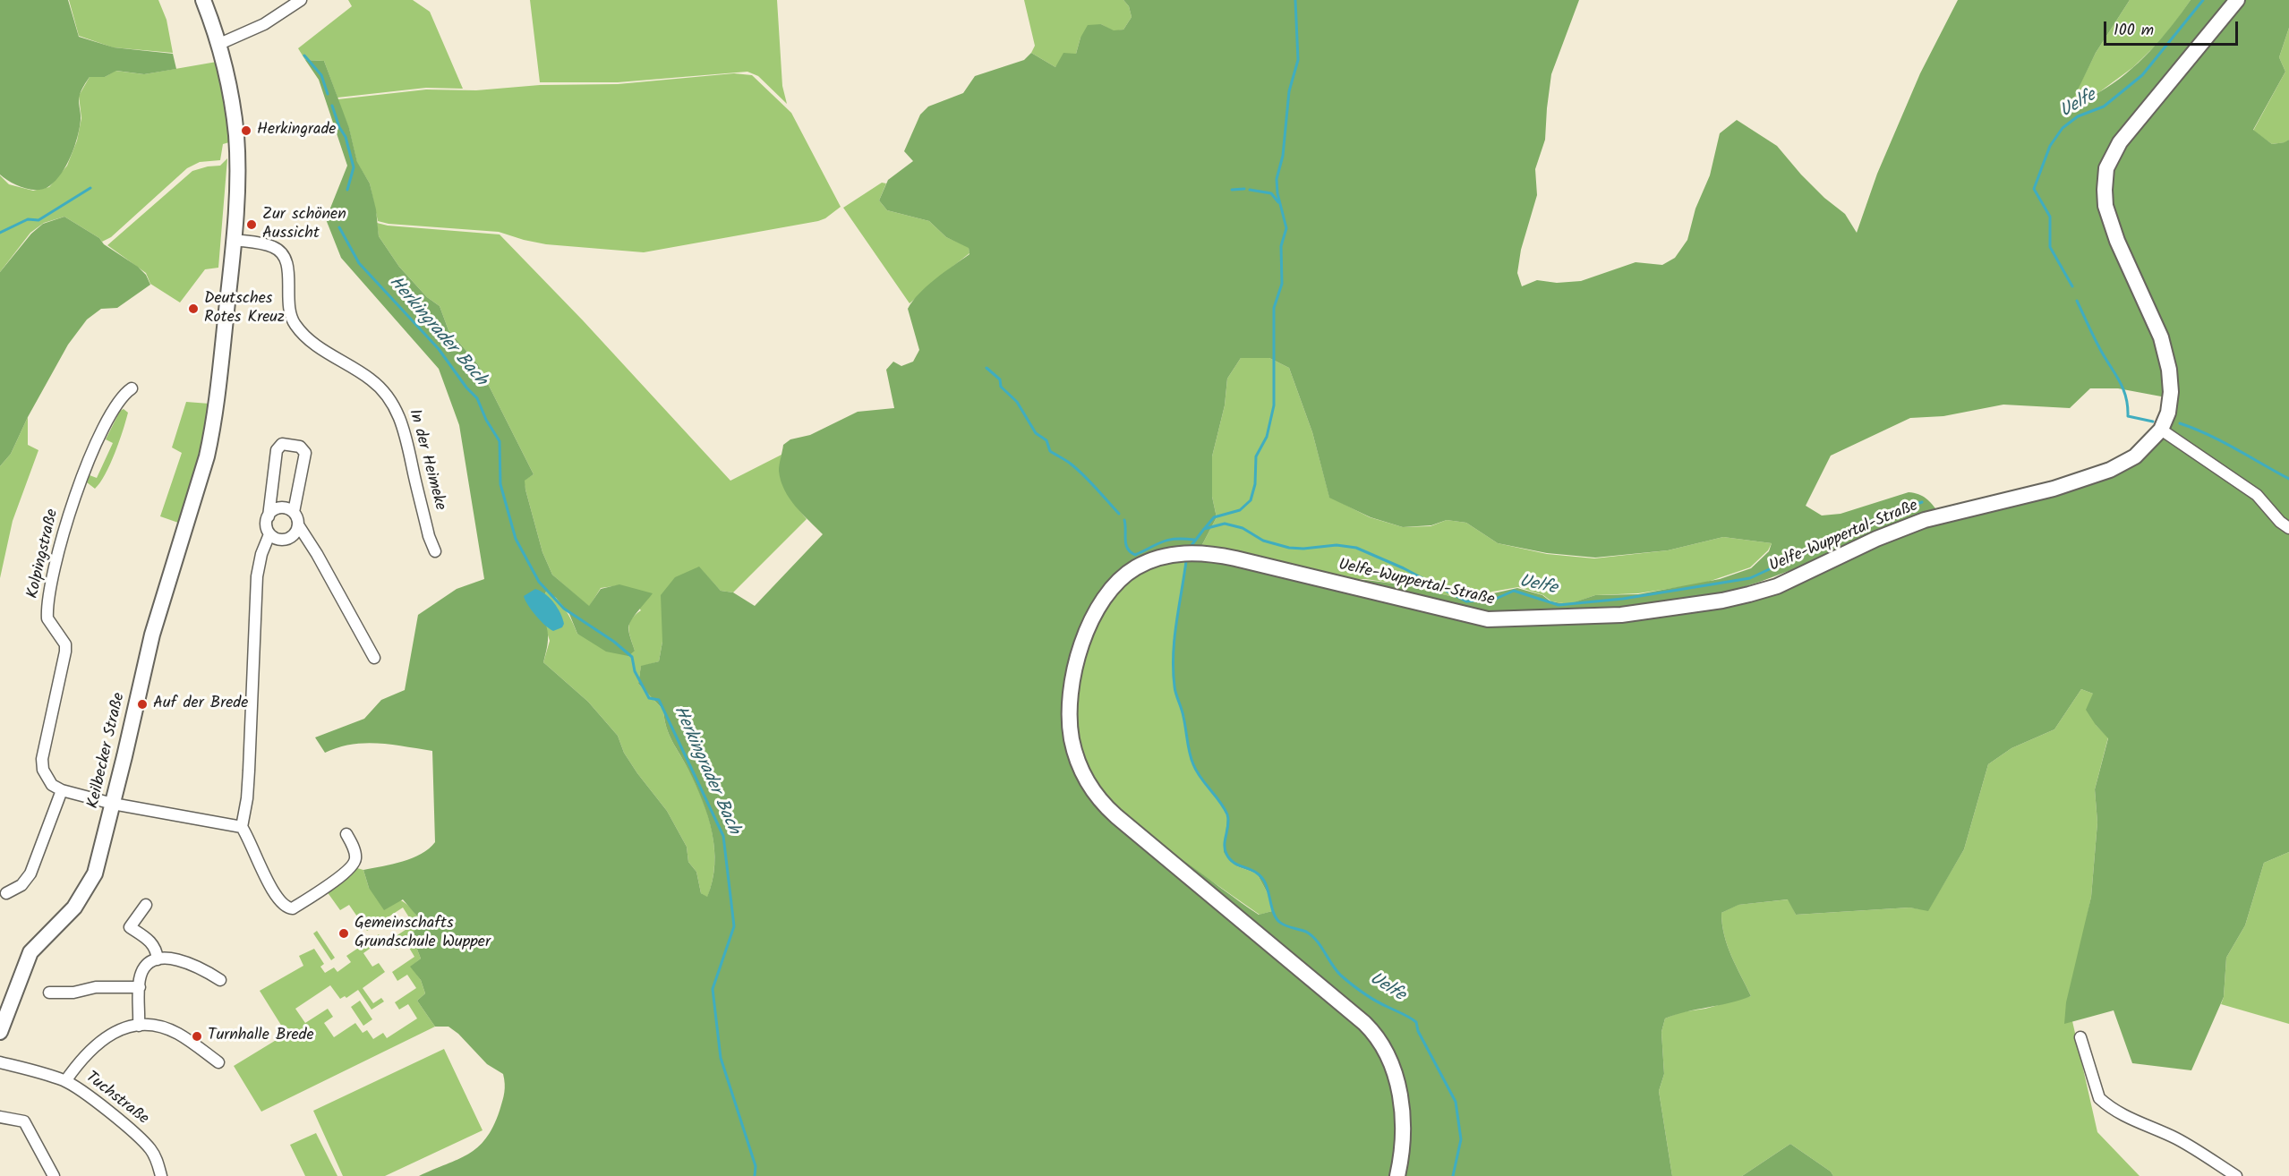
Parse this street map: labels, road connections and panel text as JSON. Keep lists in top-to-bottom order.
{
  "streets": {
    "main road": ["Uelfe-Wuppertal-Straße", "Keilbecker Straße"],
    "street": ["In der Heimeke", "Kolpingstraße", "Tuchstraße"]
  },
  "crossings": [
    ["In der Heimeke", "Keilbecker Straße"]
  ],
  "water": ["Uelfe", "Herkingrader Bach"],
  "places": [
    "Herkingrade",
    "Zur schönen Aussicht",
    "Deutsches Rotes Kreuz",
    "Auf der Brede",
    "Gemeinschafts Grundschule Wupper",
    "Turnhalle Brede"
  ],
  "scale_bar": "100 m"
}
